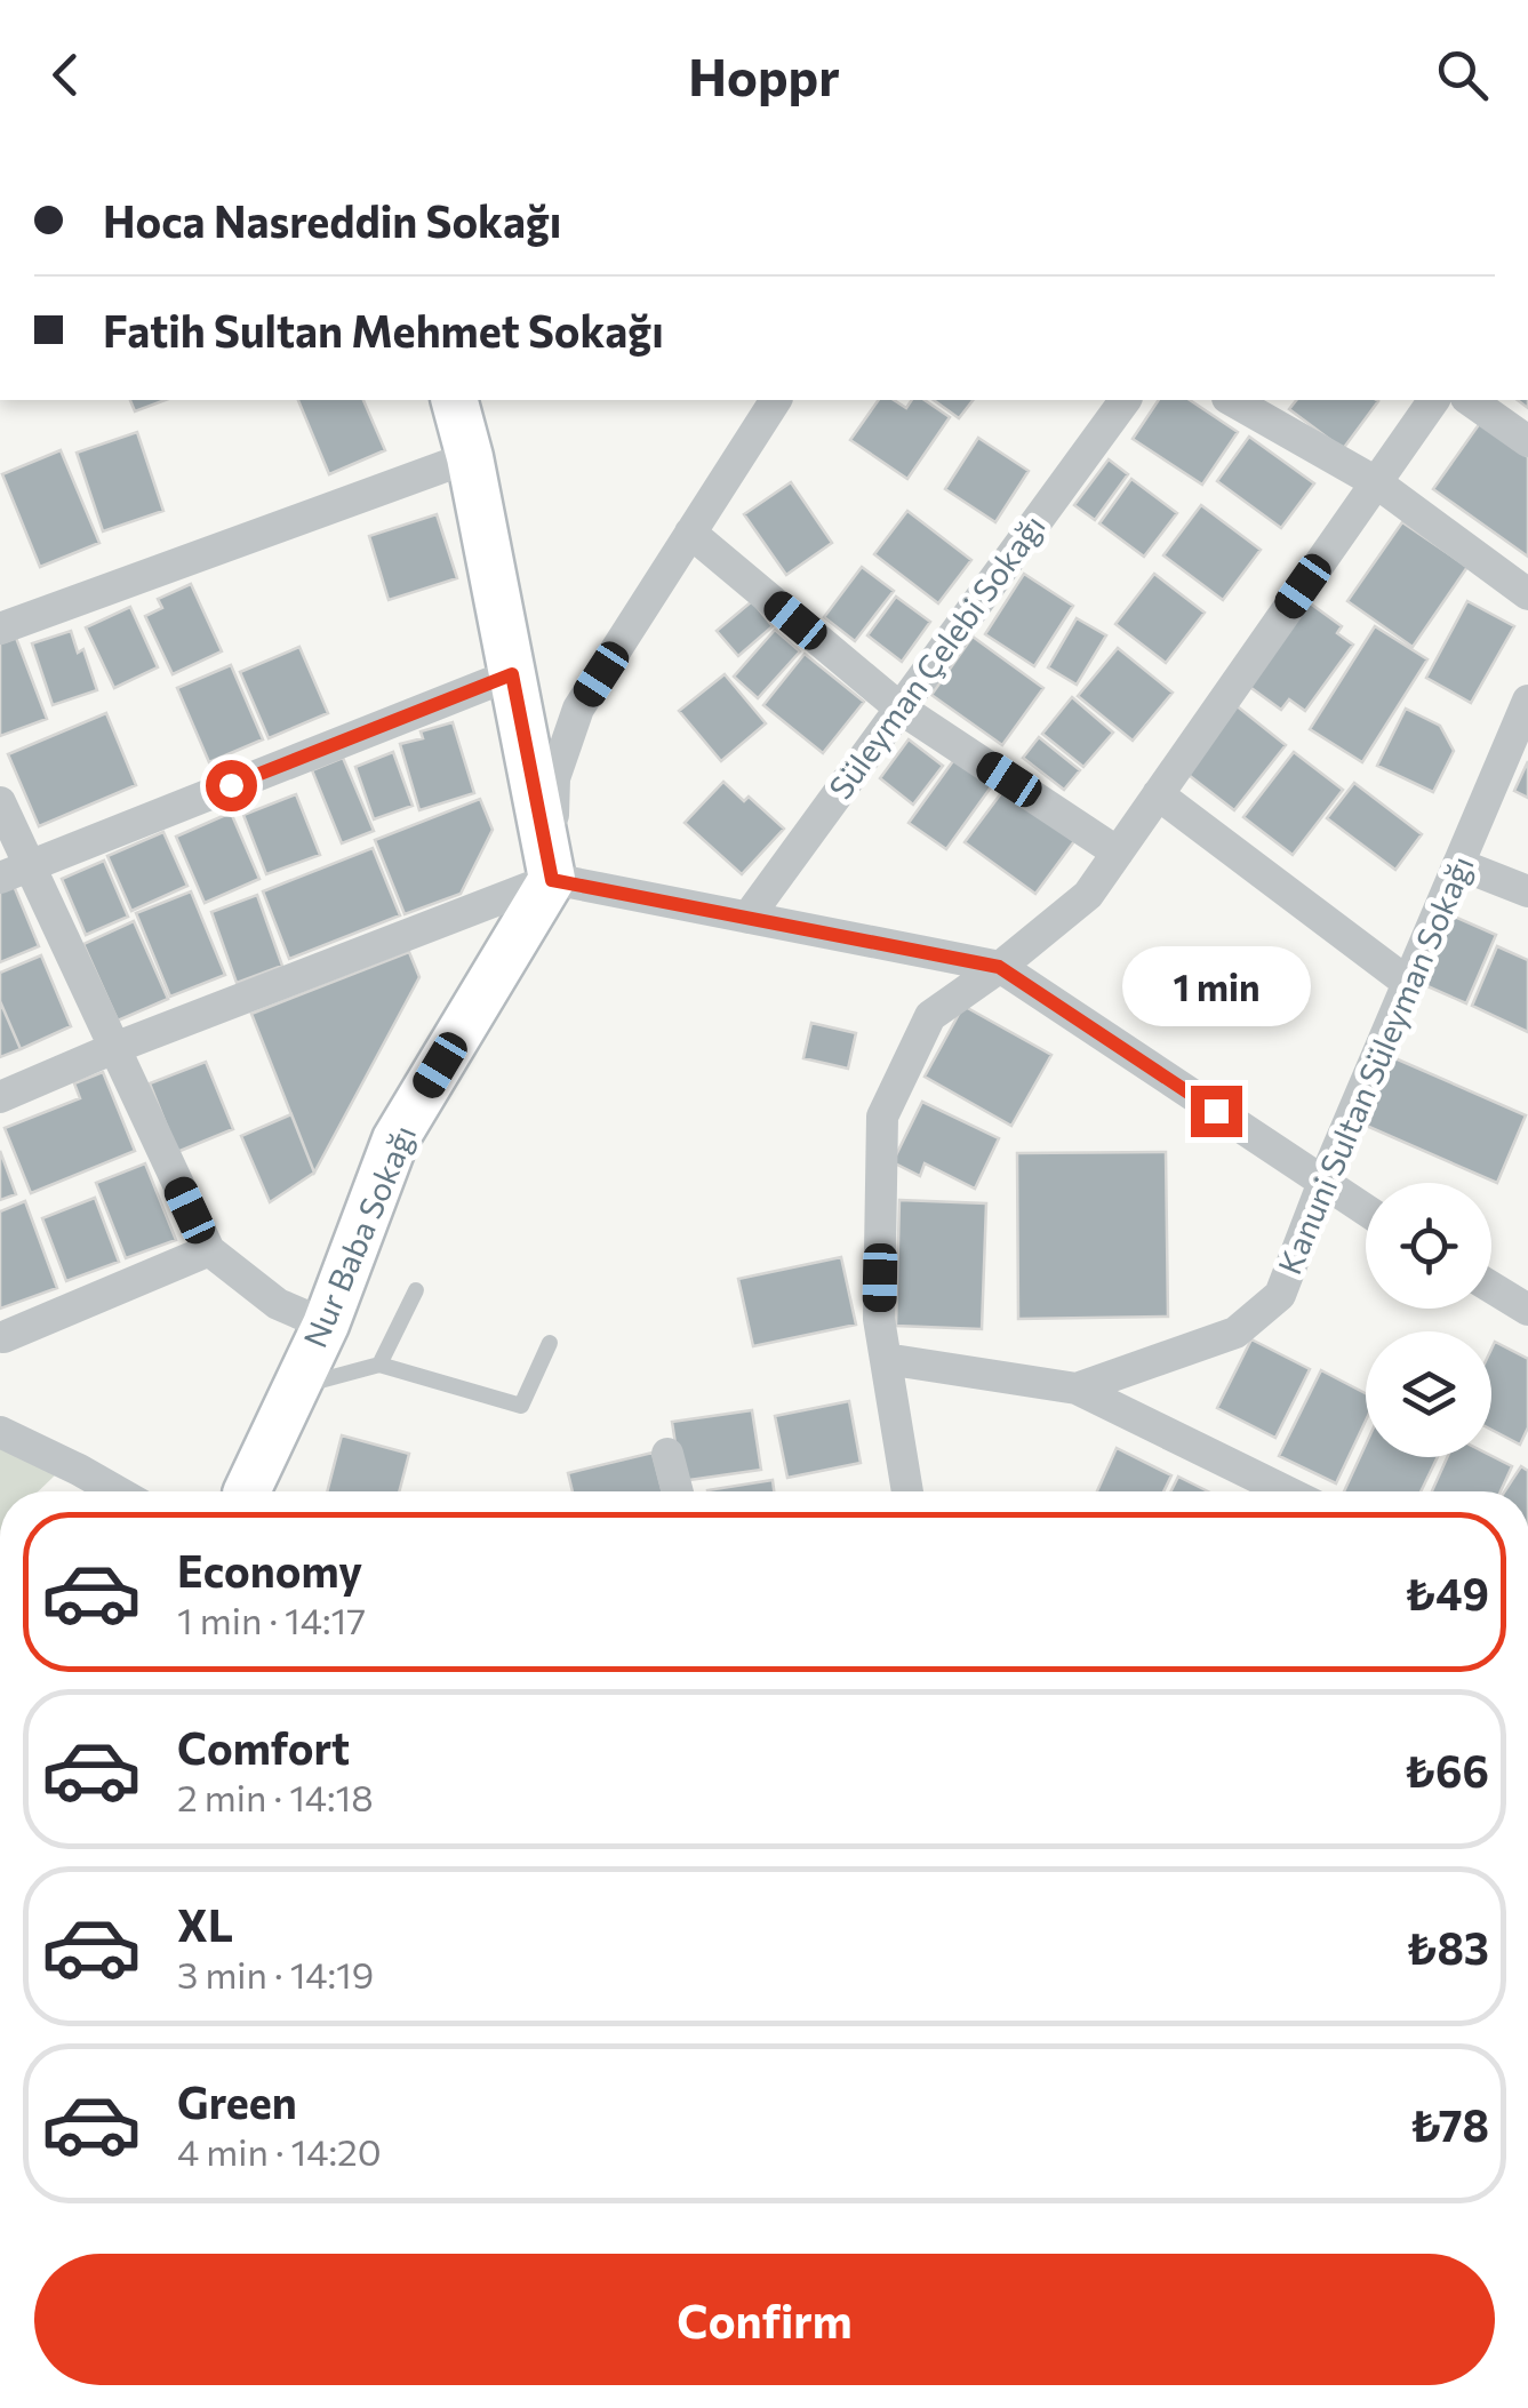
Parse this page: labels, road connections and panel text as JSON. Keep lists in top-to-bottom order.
{
  "streets": {
    "main road": ["Nur Baba Sokağı"],
    "street": ["Süleyman Çelebi Sokağı", "Kanuni Sultan Süleyman Sokağı"]
  },
  "page": {
    "header": "Hoppr",
    "banner": ["Hoca Nasreddin Sokağı", "Fatih Sultan Mehmet Sokağı"],
    "bubble": "1 min",
    "list": [
      {
        "name": "Economy",
        "note": "1 min · 14:17",
        "value": "₺49"
      },
      {
        "name": "Comfort",
        "note": "2 min · 14:18",
        "value": "₺66"
      },
      {
        "name": "XL",
        "note": "3 min · 14:19",
        "value": "₺83"
      },
      {
        "name": "Green",
        "note": "4 min · 14:20",
        "value": "₺78"
      }
    ],
    "buttons": "Confirm"
  }
}
